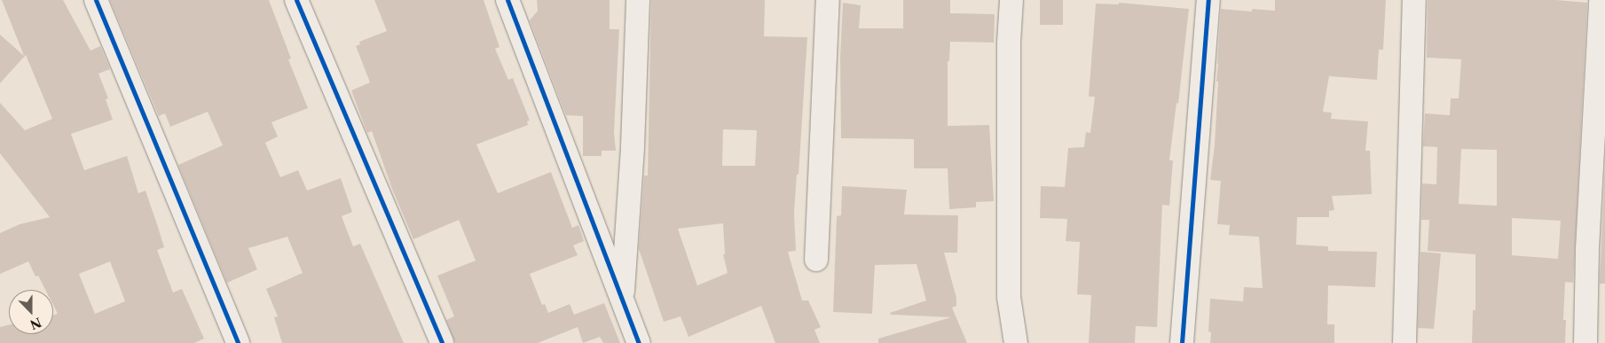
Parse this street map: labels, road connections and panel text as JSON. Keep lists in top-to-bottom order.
{
  "north": "bottom"
}
